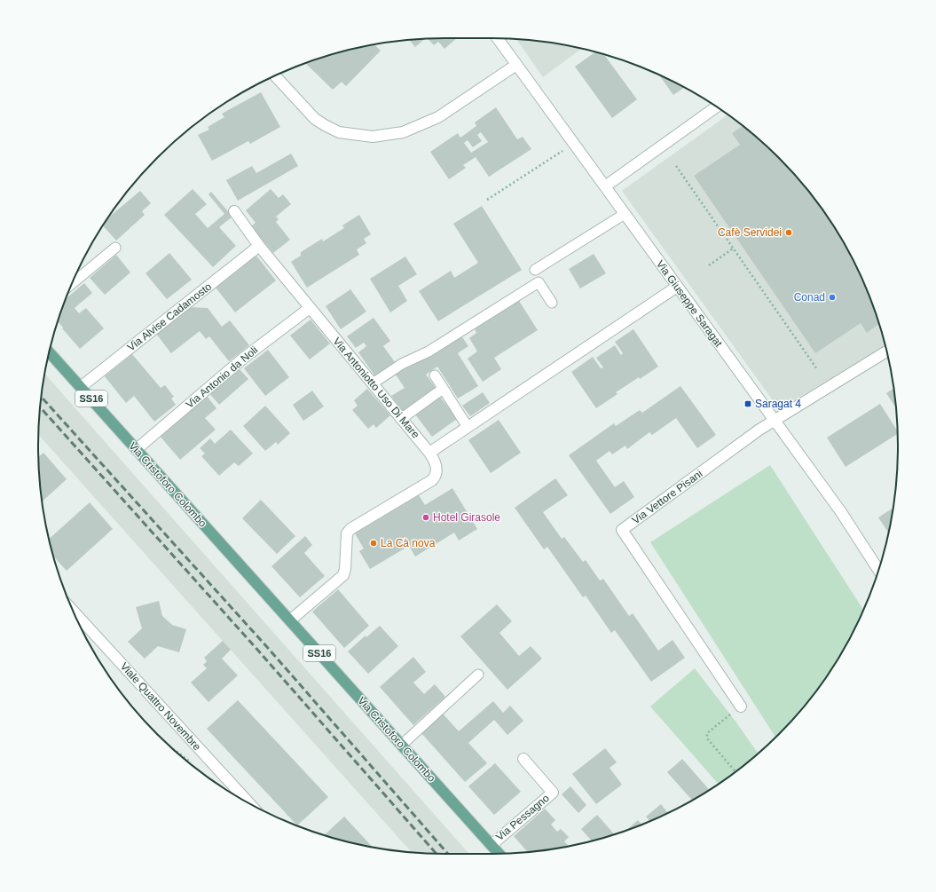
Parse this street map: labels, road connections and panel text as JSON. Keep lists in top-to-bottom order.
{
  "streets": {
    "main road": ["SS16", "Via Cristoforo Colombo"],
    "street": [
      "Via Giuseppe Saragat",
      "Via Alvise Cadamosto",
      "Via Antonio da Noli",
      "Via Antoniotto Uso Di Mare",
      "Via Vettore Pisani",
      "Viale Quattro Novembre",
      "Via Pessagno"
    ]
  },
  "crossings": [
    ["Via Giuseppe Saragat", "Via Vettore Pisani"],
    ["Via Alvise Cadamosto", "Via Cristoforo Colombo"],
    ["Via Antonio da Noli", "Via Antoniotto Uso Di Mare"],
    ["Via Antonio da Noli", "Via Cristoforo Colombo"],
    ["Via Antoniotto Uso Di Mare", "Via Cristoforo Colombo"],
    ["Via Cristoforo Colombo", "Via Pessagno"]
  ],
  "places": {
    "other": [
      "Cafè Servidei",
      "Conad",
      "Hotel Girasole",
      "La Cà nova"
    ],
    "transit": ["Saragat 4"]
  }
}
